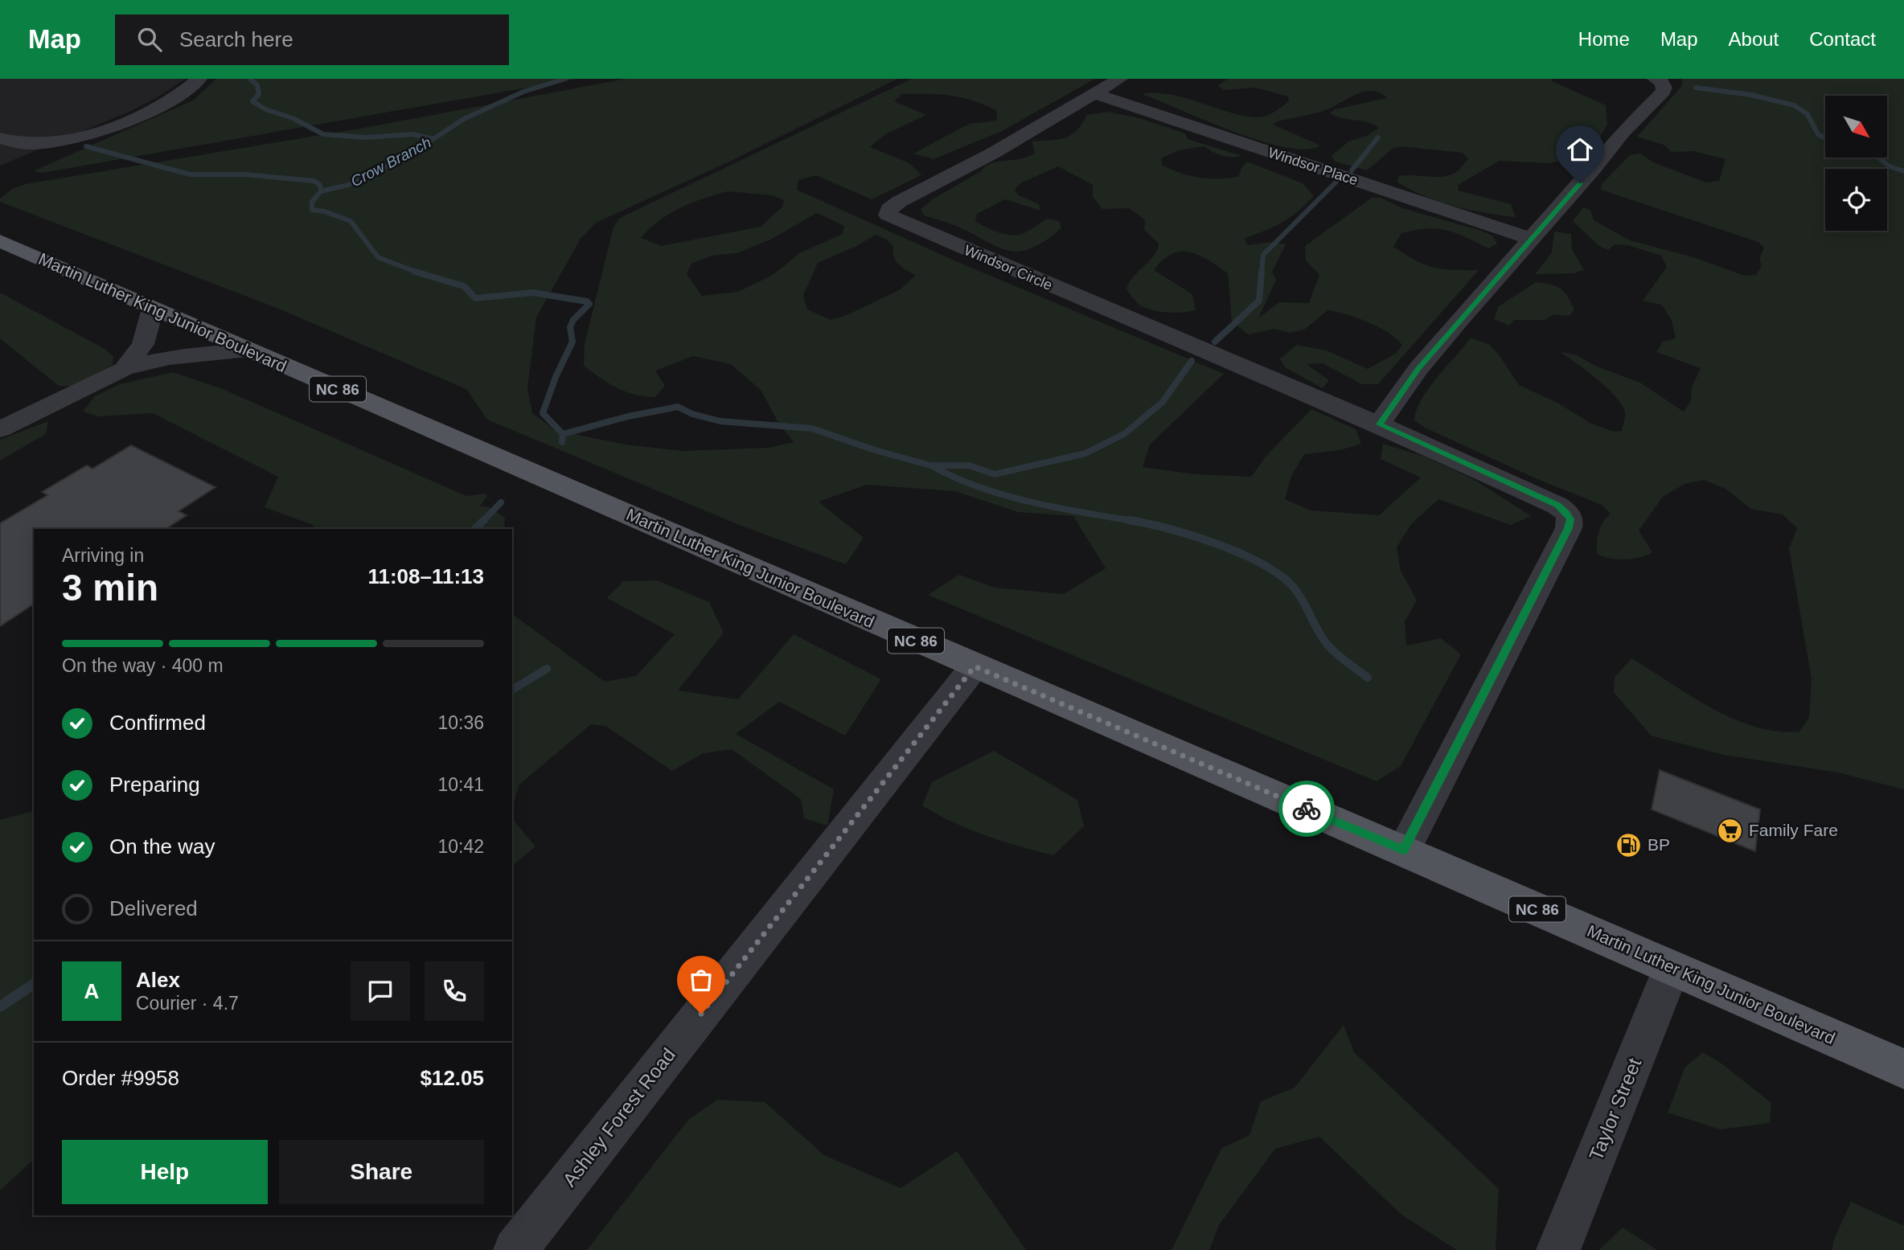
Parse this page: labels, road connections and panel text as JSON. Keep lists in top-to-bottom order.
{
  "streets": {
    "main road": ["Martin Luther King Junior Boulevard", "NC 86"],
    "street": [
      "Windsor Place",
      "Windsor Circle",
      "Taylor Street",
      "Ashley Forest Road"
    ]
  },
  "crossings": [
    ["Windsor Place", "Windsor Circle"],
    ["Windsor Circle", "Martin Luther King Junior Boulevard"],
    ["Martin Luther King Junior Boulevard", "Taylor Street"],
    ["Martin Luther King Junior Boulevard", "Ashley Forest Road"]
  ],
  "water": ["Crow Branch"],
  "places": {
    "supermarket": ["Family Fare"],
    "fuel station": ["BP"]
  },
  "north": "bottom right",
  "page": {
    "header": "Map",
    "search": "Search here",
    "nav": [
      "Home",
      "Map",
      "About",
      "Contact"
    ],
    "heading": ["3 min", "Arriving in", "11:08–11:13"],
    "panel": [
      "Alex",
      "Courier · 4.7",
      "Order #9958",
      "$12.05"
    ],
    "bar": "On the way · 400 m",
    "list": [
      ["Confirmed", "10:36"],
      ["Preparing", "10:41"],
      ["On the way", "10:42"],
      "Delivered"
    ],
    "round": "A",
    "buttons": ["Help", "Share"]
  }
}
